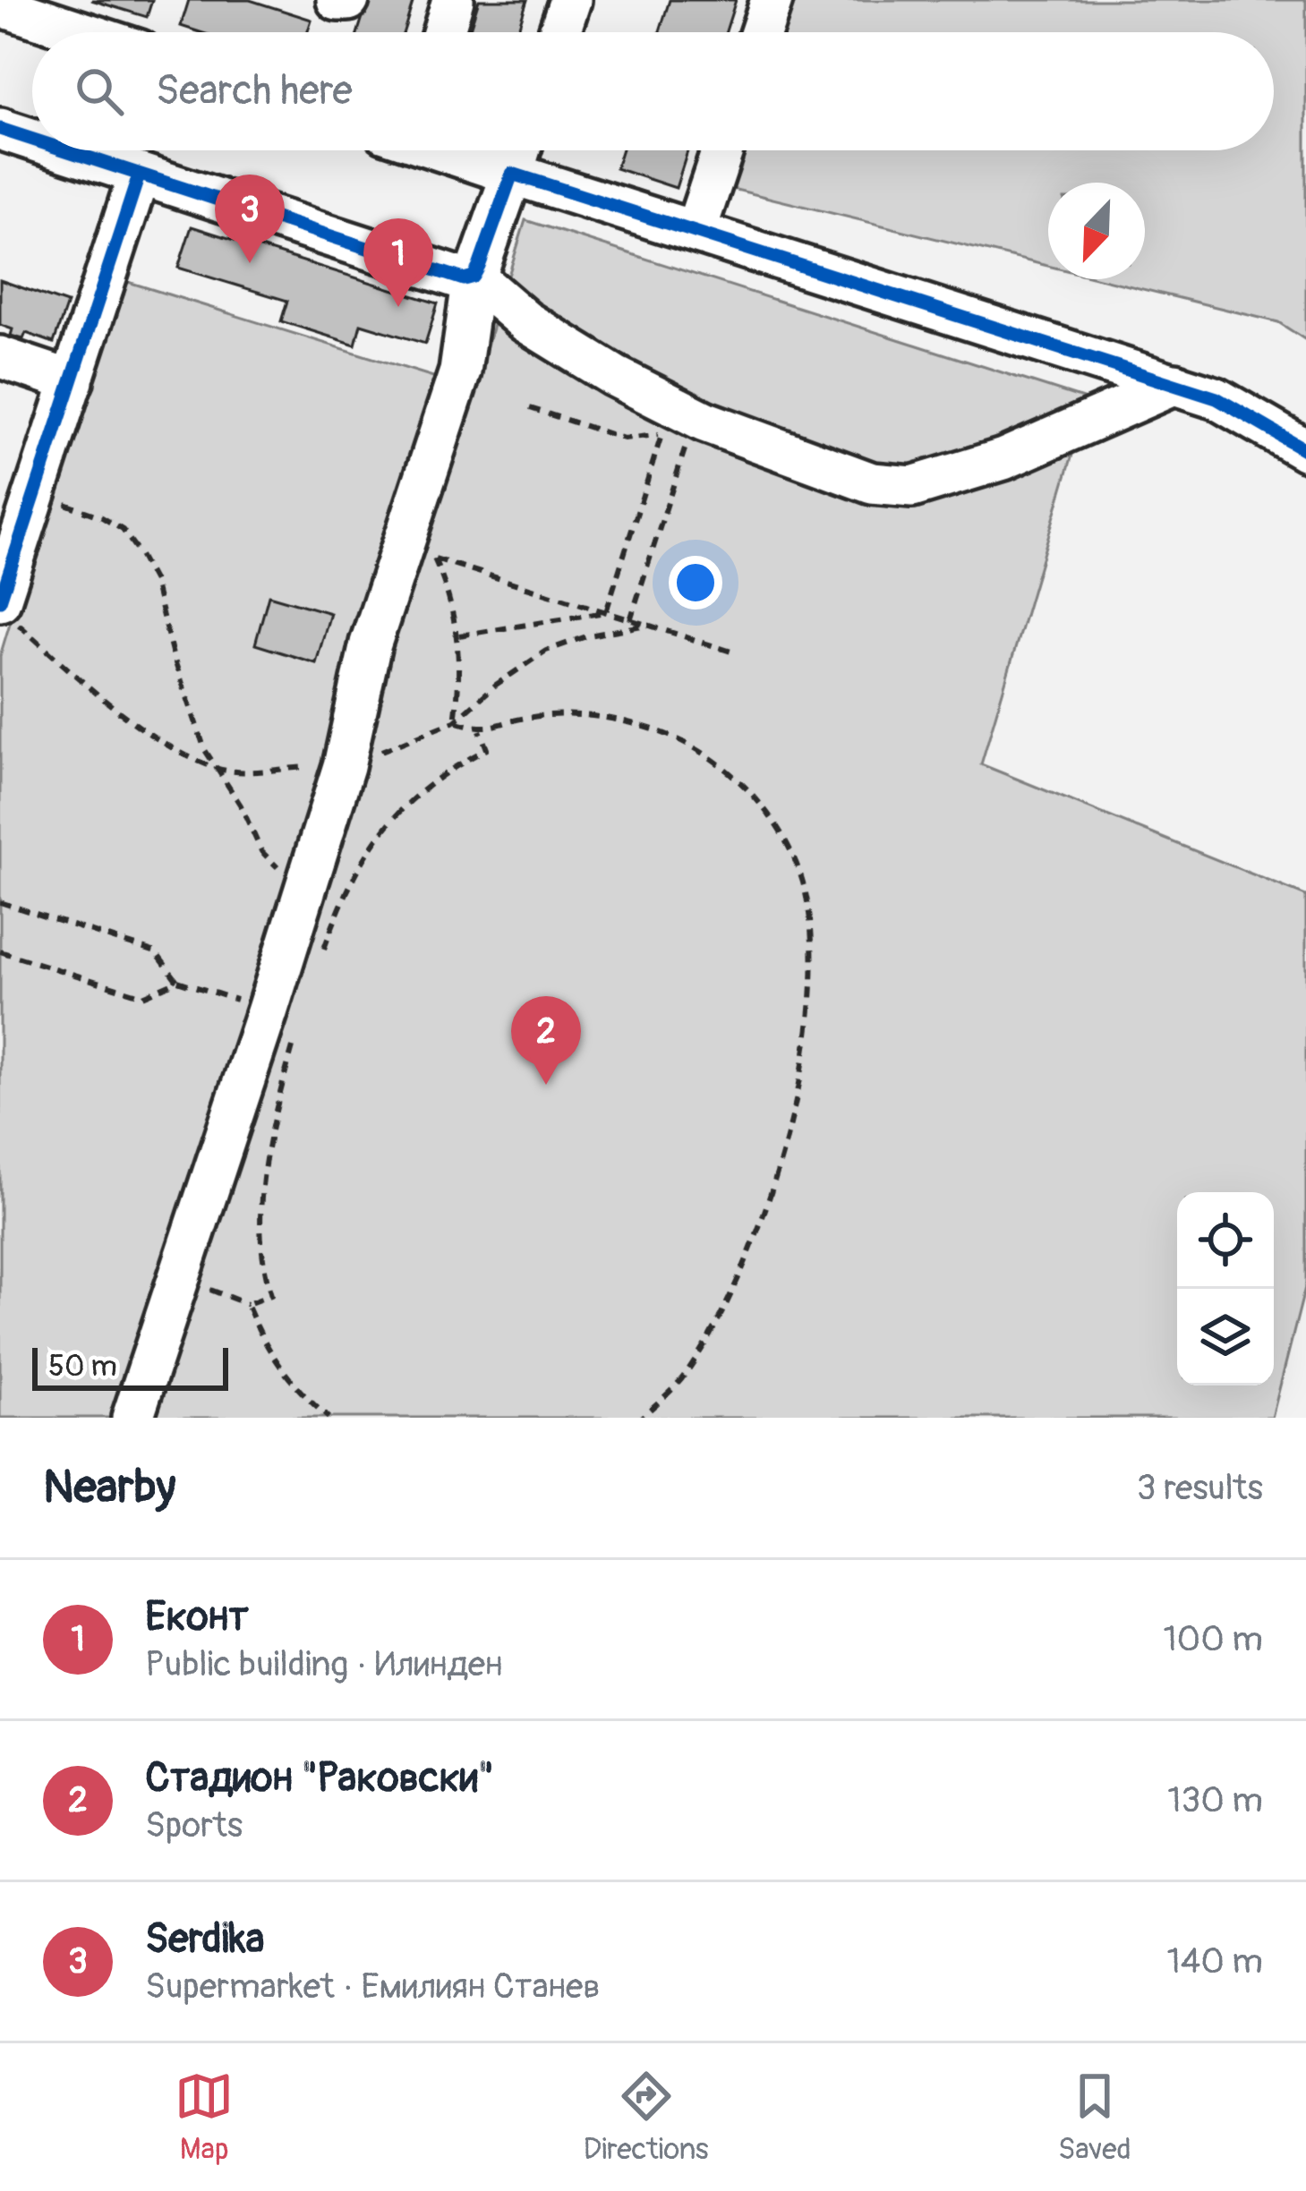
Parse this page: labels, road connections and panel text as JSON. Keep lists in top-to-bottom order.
{
  "scale_bar": "50 m",
  "north": "bottom left",
  "page": {
    "search": "Search here",
    "pins": ["3", "1", "2"],
    "scale": "50 m",
    "heading": ["Nearby", "3 results"],
    "list": [
      {
        "mark": "1",
        "name": "Еконт",
        "note": "Public building · Илинден",
        "value": "100 m"
      },
      {
        "mark": "2",
        "name": "Стадион \"Раковски\"",
        "note": "Sports",
        "value": "130 m"
      },
      {
        "mark": "3",
        "name": "Serdika",
        "note": "Supermarket · Емилиян Станев",
        "value": "140 m"
      }
    ],
    "nav": ["Map", "Directions", "Saved"]
  }
}
